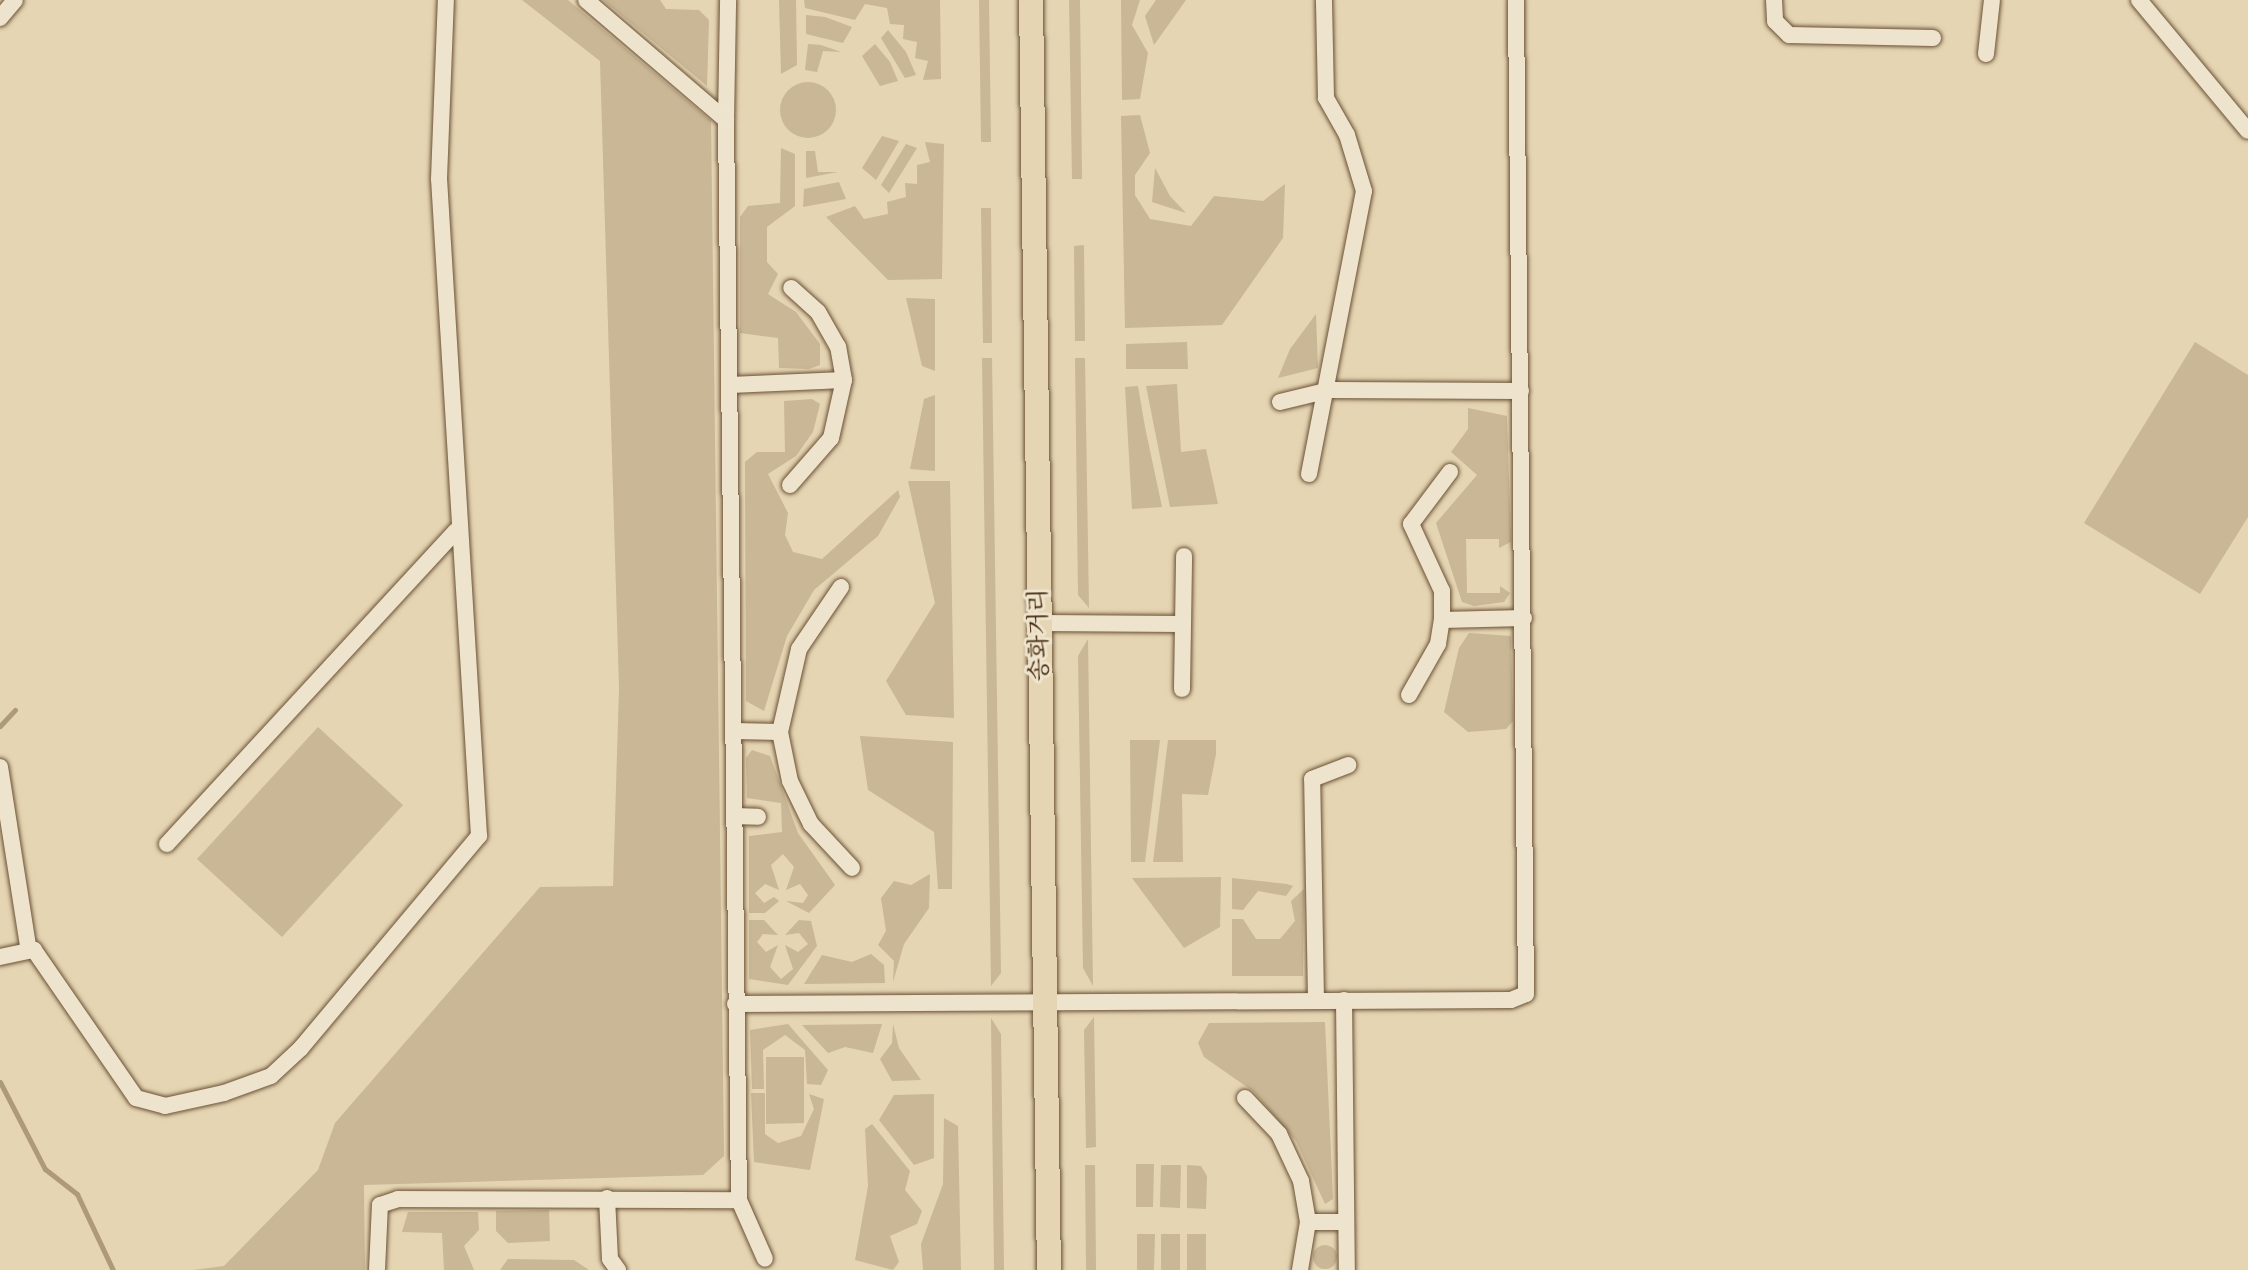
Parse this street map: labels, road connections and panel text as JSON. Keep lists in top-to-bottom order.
{
  "streets": {
    "main road": ["송화거리"]
  }
}
